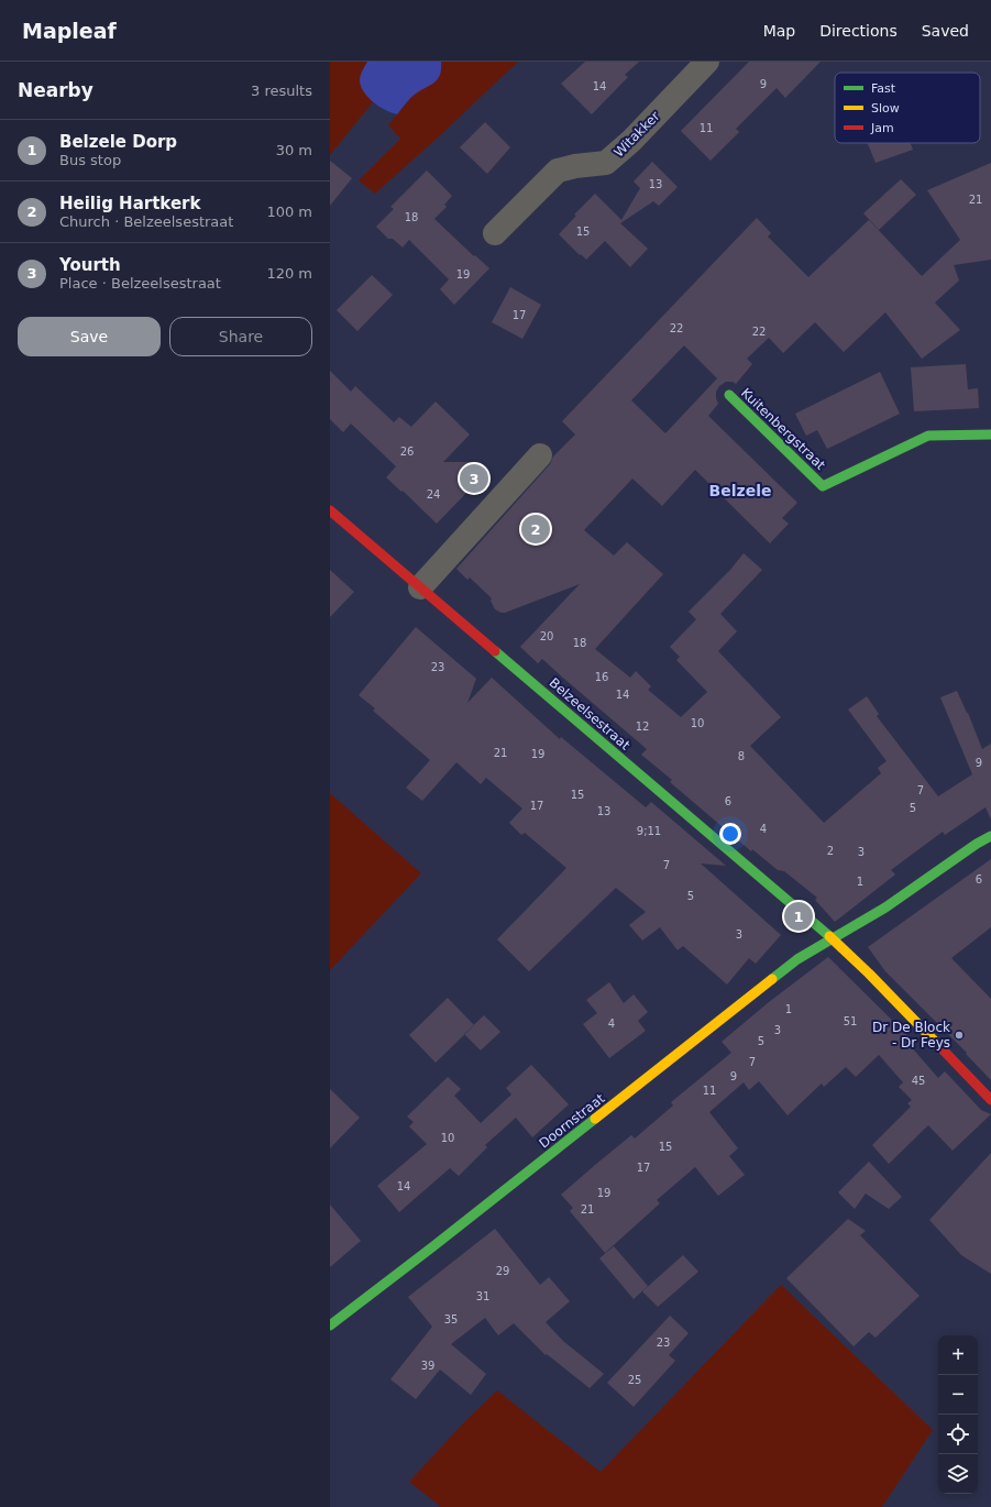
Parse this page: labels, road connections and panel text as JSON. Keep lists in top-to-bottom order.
{
  "streets": {
    "street": [
      "Witakker",
      "Kuitenbergstraat",
      "Belzeelsestraat",
      "Doornstraat"
    ]
  },
  "crossings": [
    ["Belzeelsestraat", "Doornstraat"]
  ],
  "districts": ["Belzele"],
  "places": ["Dr De Block - Dr Feys"],
  "house_numbers": [
    "9",
    "14",
    "11",
    "13",
    "21",
    "18",
    "15",
    "19",
    "17",
    "22",
    "22",
    "26",
    "24",
    "20",
    "18",
    "23",
    "16",
    "14",
    "10",
    "12",
    "21",
    "19",
    "8",
    "9",
    "7",
    "15",
    "6",
    "17",
    "5",
    "13",
    "4",
    "9;11",
    "2",
    "3",
    "7",
    "6",
    "1",
    "5",
    "3",
    "1",
    "51",
    "4",
    "3",
    "5",
    "7",
    "9",
    "45",
    "11",
    "10",
    "15",
    "17",
    "14",
    "19",
    "21",
    "29",
    "31",
    "35",
    "23",
    "39",
    "25"
  ],
  "legend": ["Fast", "Slow", "Jam"],
  "page": {
    "header": "Mapleaf",
    "nav": ["Map", "Directions", "Saved"],
    "heading": ["Nearby", "3 results"],
    "list": [
      {
        "mark": "1",
        "name": "Belzele Dorp",
        "note": "Bus stop",
        "value": "30 m"
      },
      {
        "mark": "2",
        "name": "Heilig Hartkerk",
        "note": "Church · Belzeelsestraat",
        "value": "100 m"
      },
      {
        "mark": "3",
        "name": "Yourth",
        "note": "Place · Belzeelsestraat",
        "value": "120 m"
      }
    ],
    "buttons": ["Save", "Share"],
    "pins": ["3", "2", "1"],
    "map_buttons": ["+", "−"]
  }
}
